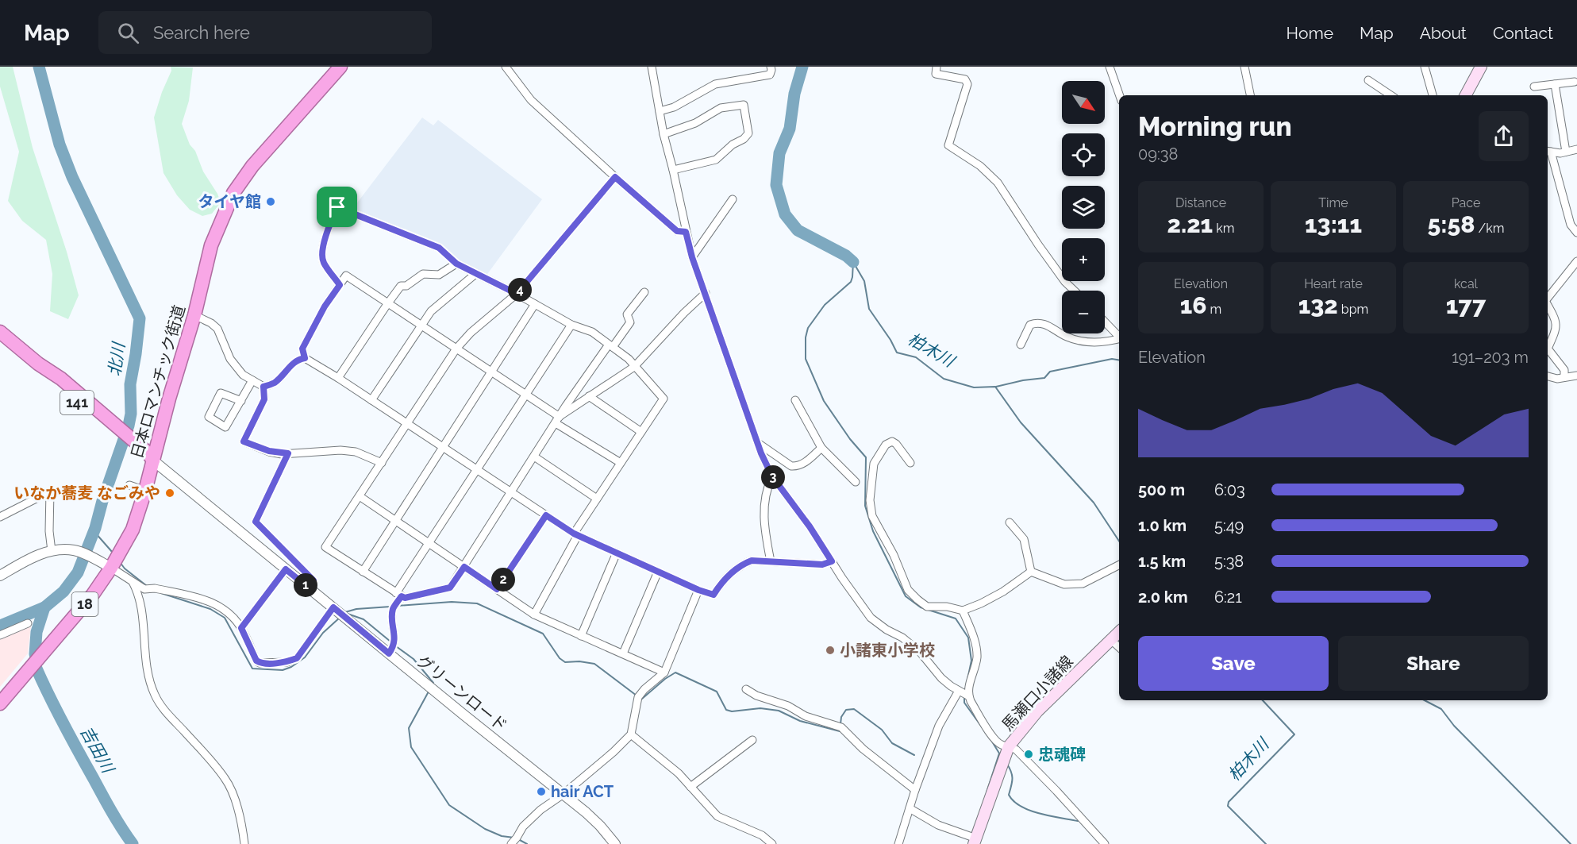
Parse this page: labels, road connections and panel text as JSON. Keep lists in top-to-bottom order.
{
  "streets": {
    "highway": ["日本ロマンチック街道", "141", "18"],
    "main road": ["馬瀬口小諸線"],
    "street": ["グリーンロード"]
  },
  "crossings": [
    ["日本ロマンチック街道", "141"],
    ["日本ロマンチック街道", "グリーンロード"],
    ["141", "グリーンロード"]
  ],
  "water": ["柏木川", "北川", "吉田川"],
  "places": [
    "タイヤ館",
    "いなか蕎麦 なごみや",
    "小諸東小学校",
    "忠魂碑",
    "hair ACT"
  ],
  "north": "bottom right",
  "page": {
    "header": "Map",
    "search": "Search here",
    "nav": [
      "Home",
      "Map",
      "About",
      "Contact"
    ],
    "map_buttons": ["+", "−"],
    "heading": ["Morning run", "09:38"],
    "stats": [
      ["Distance", "2.21 km"],
      ["Time", "13:11"],
      ["Pace", "5:58 /km"],
      ["Elevation", "16 m"],
      ["Heart rate", "132 bpm"],
      ["kcal", "177"]
    ],
    "pins": [
      "4",
      "3",
      "2",
      "1"
    ],
    "chart": ["Elevation", "191–203 m"],
    "list": [
      {
        "name": "500 m",
        "note": "6:03"
      },
      {
        "name": "1.0 km",
        "note": "5:49"
      },
      {
        "name": "1.5 km",
        "note": "5:38"
      },
      {
        "name": "2.0 km",
        "note": "6:21"
      }
    ],
    "buttons": ["Save", "Share"]
  }
}
